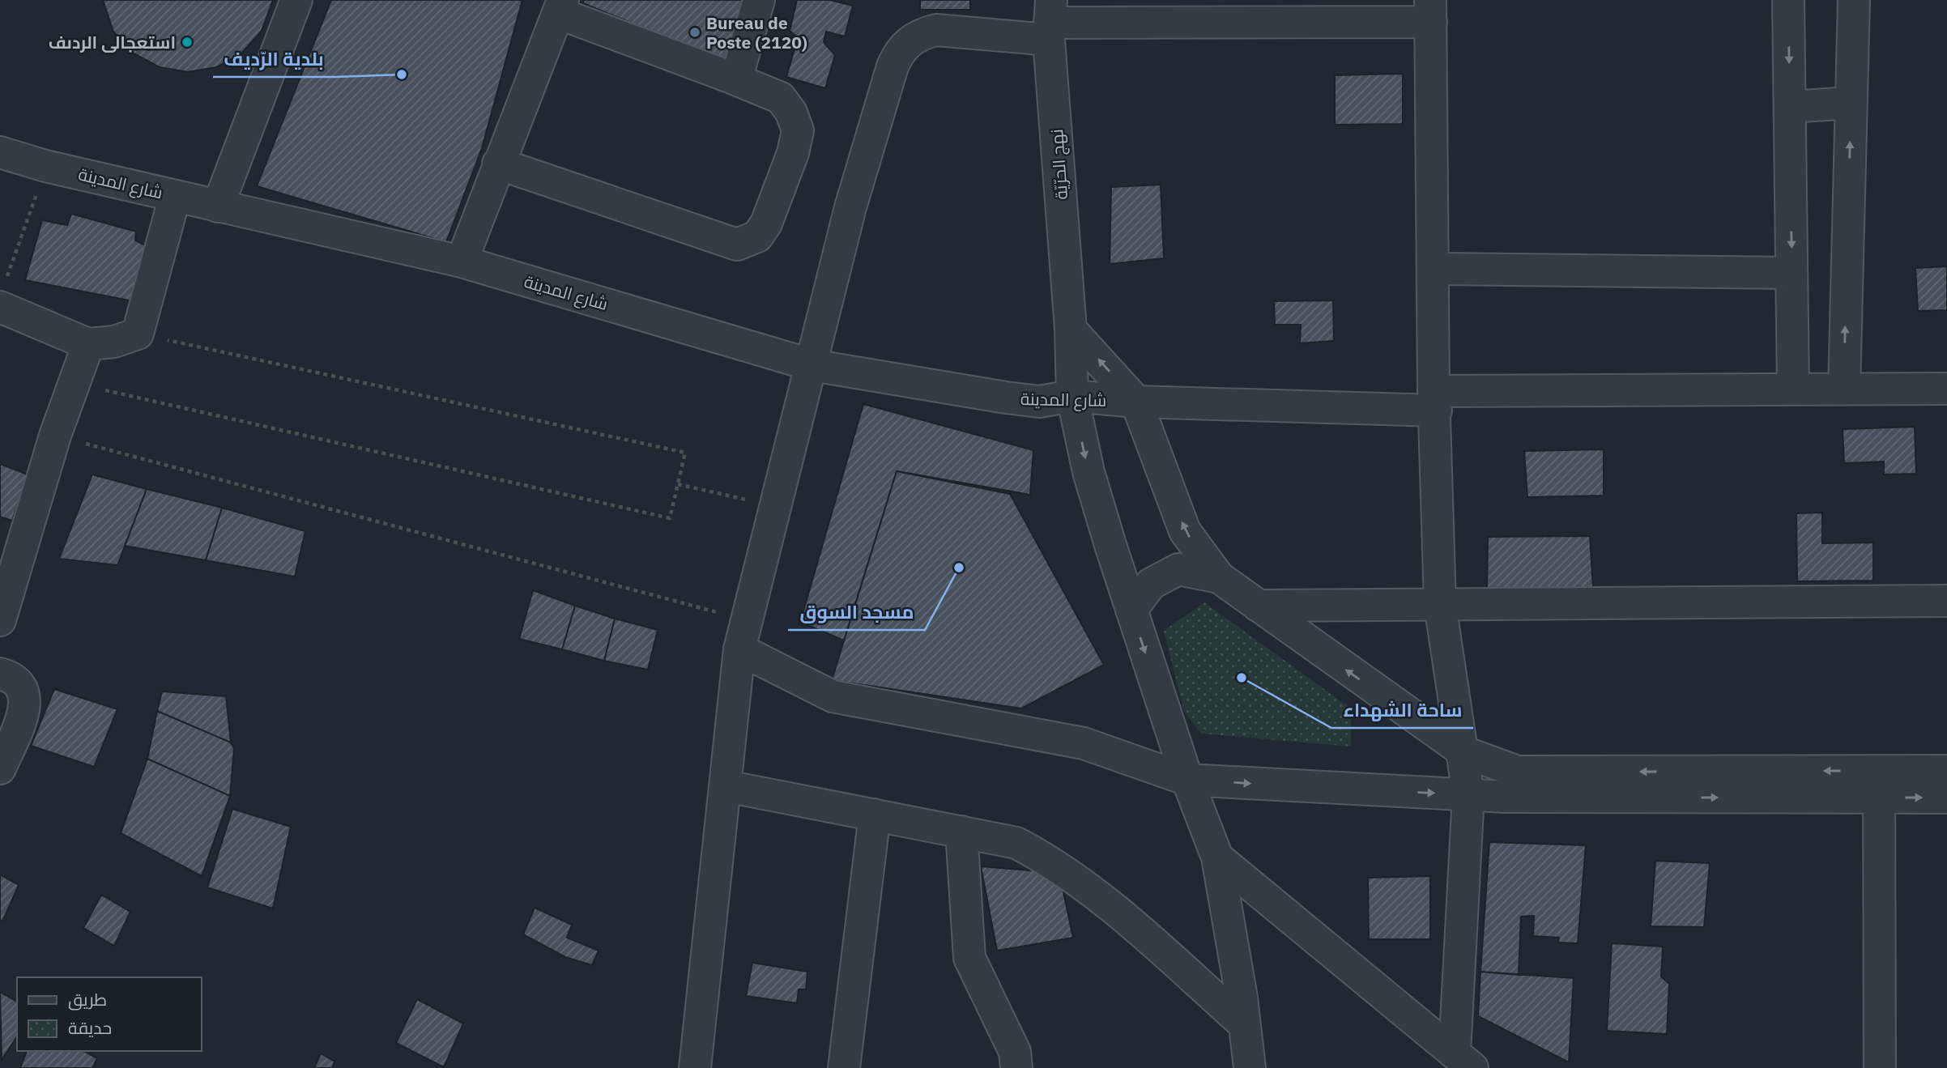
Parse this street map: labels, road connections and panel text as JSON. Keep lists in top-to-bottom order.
{
  "streets": {
    "street": ["نهج الحرّيّة", "شارع المدينة"]
  },
  "crossings": [
    ["نهج الحرّيّة", "شارع المدينة"]
  ],
  "places": [
    "Bureau de Poste (2120)",
    "استعجالى الردىف",
    "بلدية الرّديف",
    "مسجد السوق",
    "ساحة الشهداء"
  ],
  "legend": ["طريق", "حديقة"]
}
